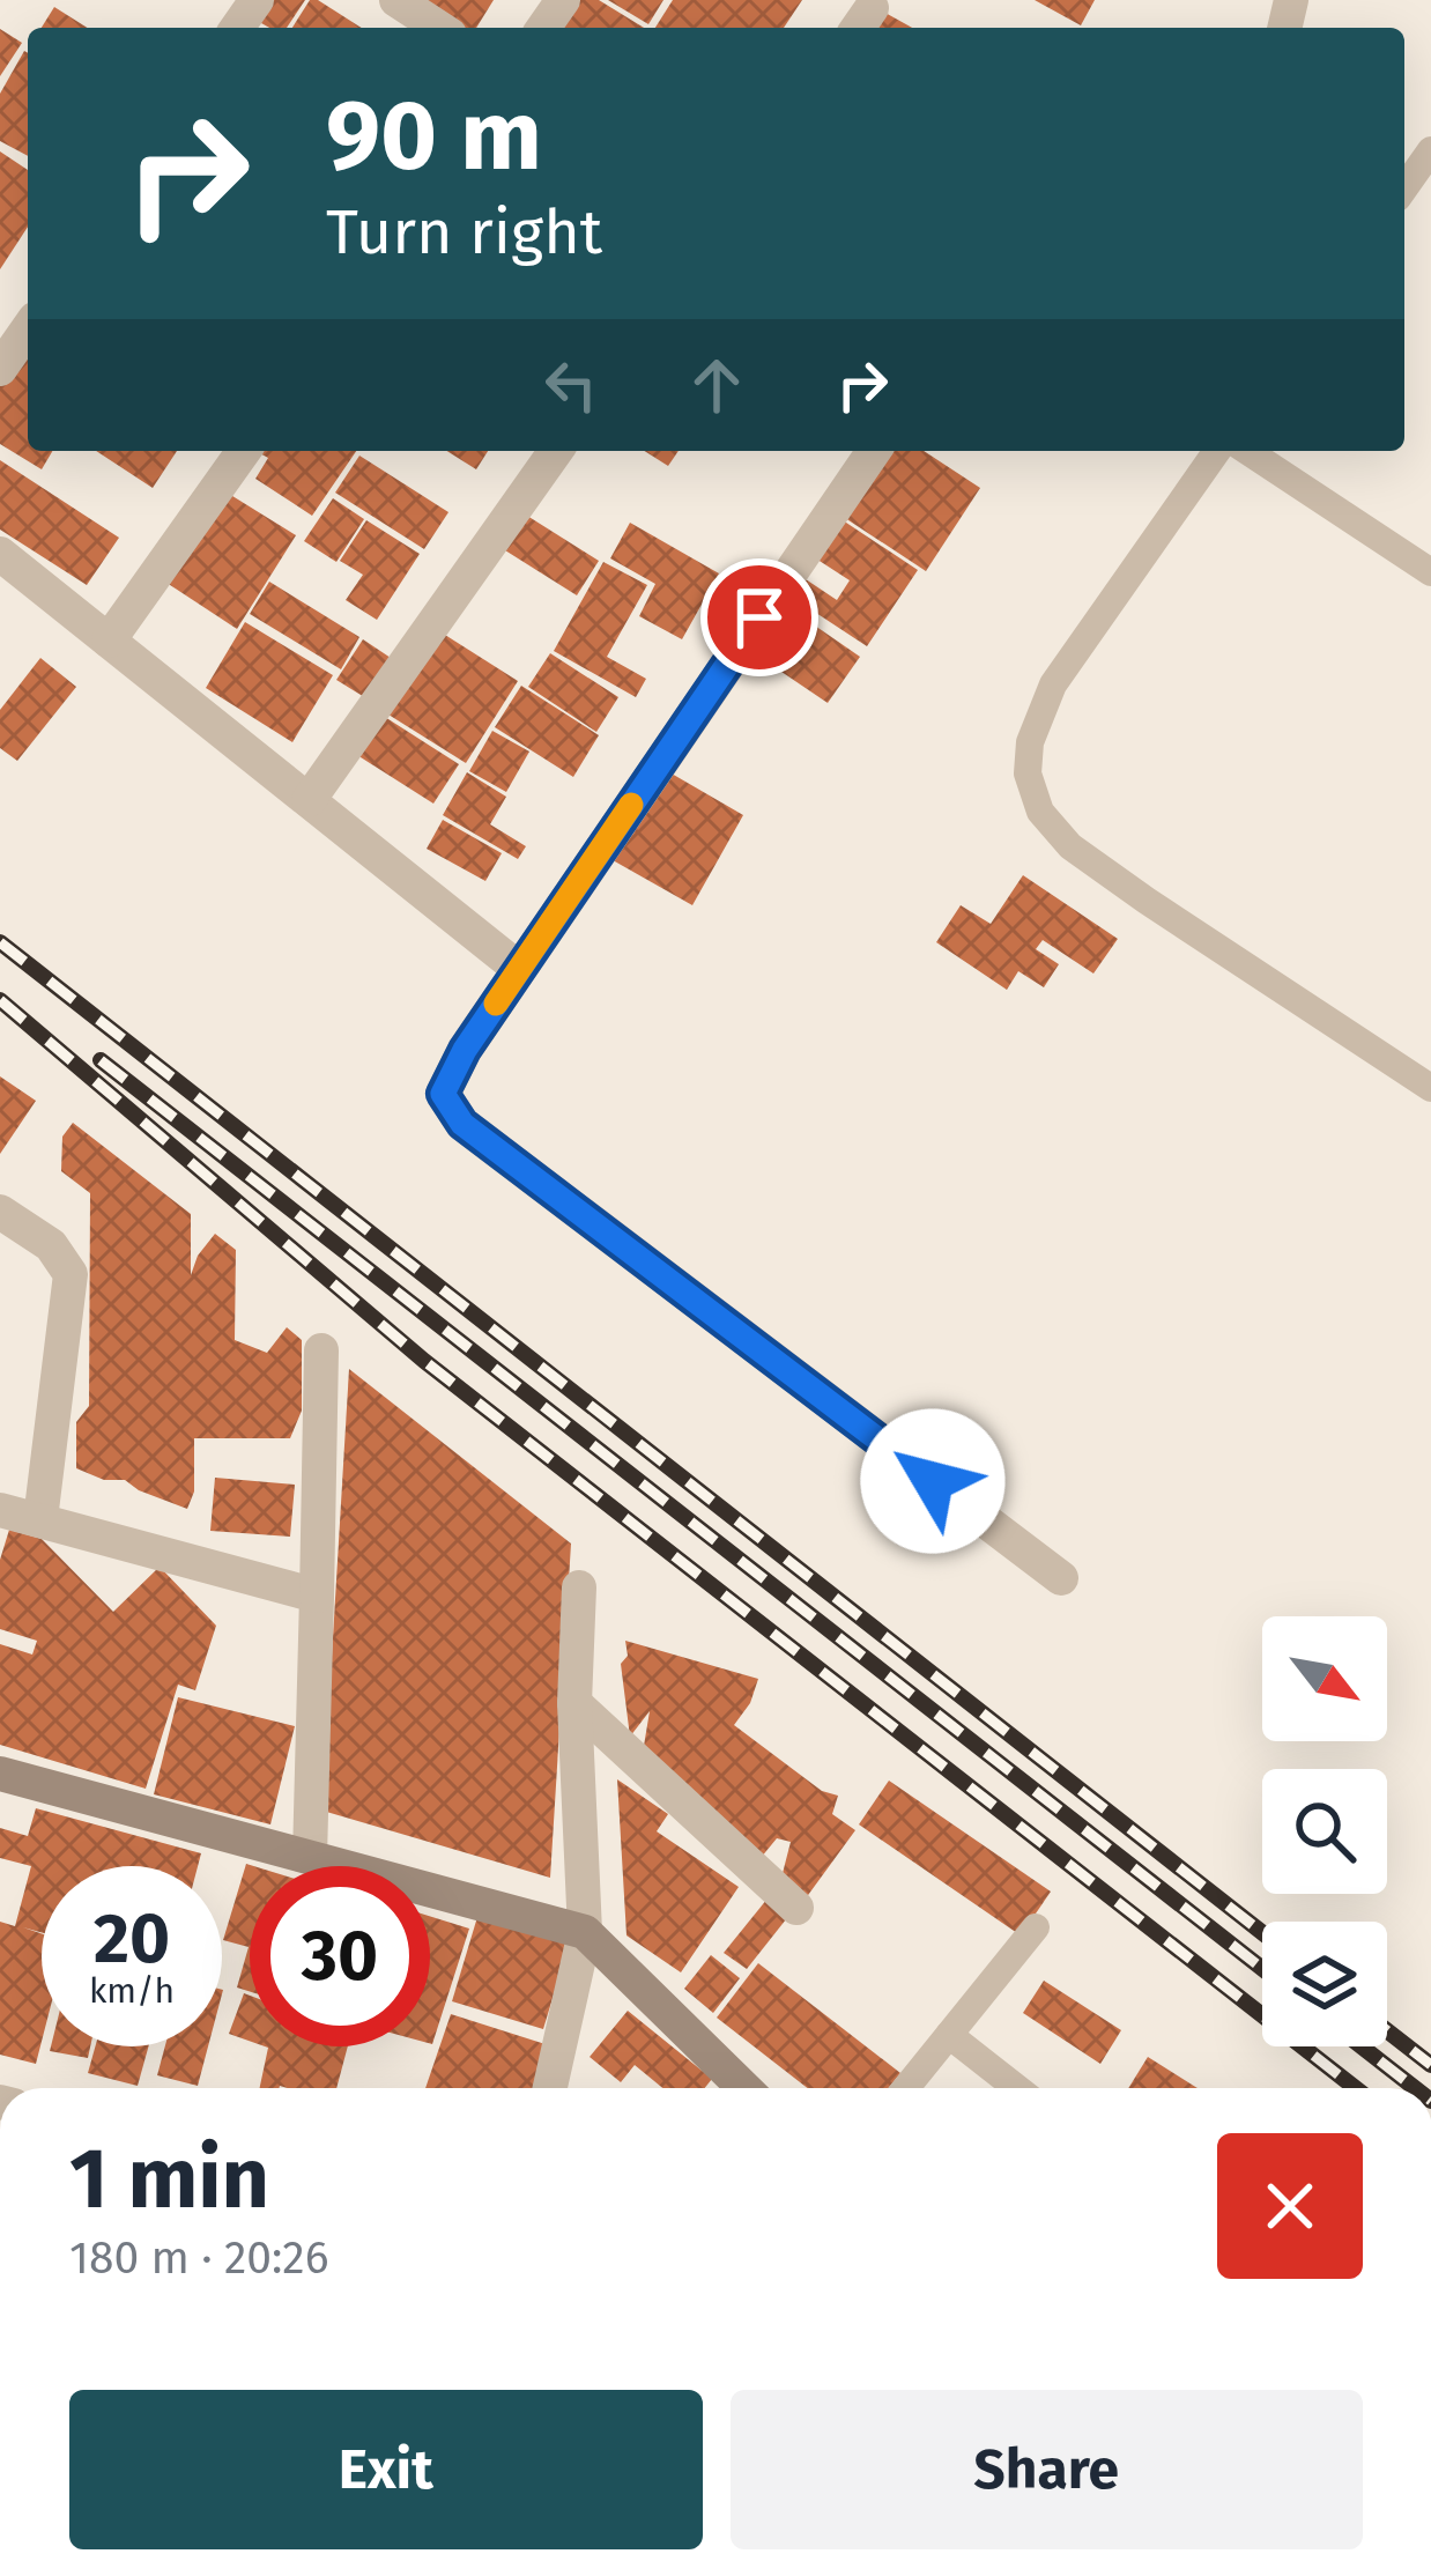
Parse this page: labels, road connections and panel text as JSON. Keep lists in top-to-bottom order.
{
  "north": "bottom right",
  "page": {
    "turn": ["90 m", "Turn right"],
    "speed": "20 km/h",
    "limit": "30",
    "heading": ["1 min", "180 m · 20:26"],
    "buttons": ["Exit", "Share"]
  }
}
